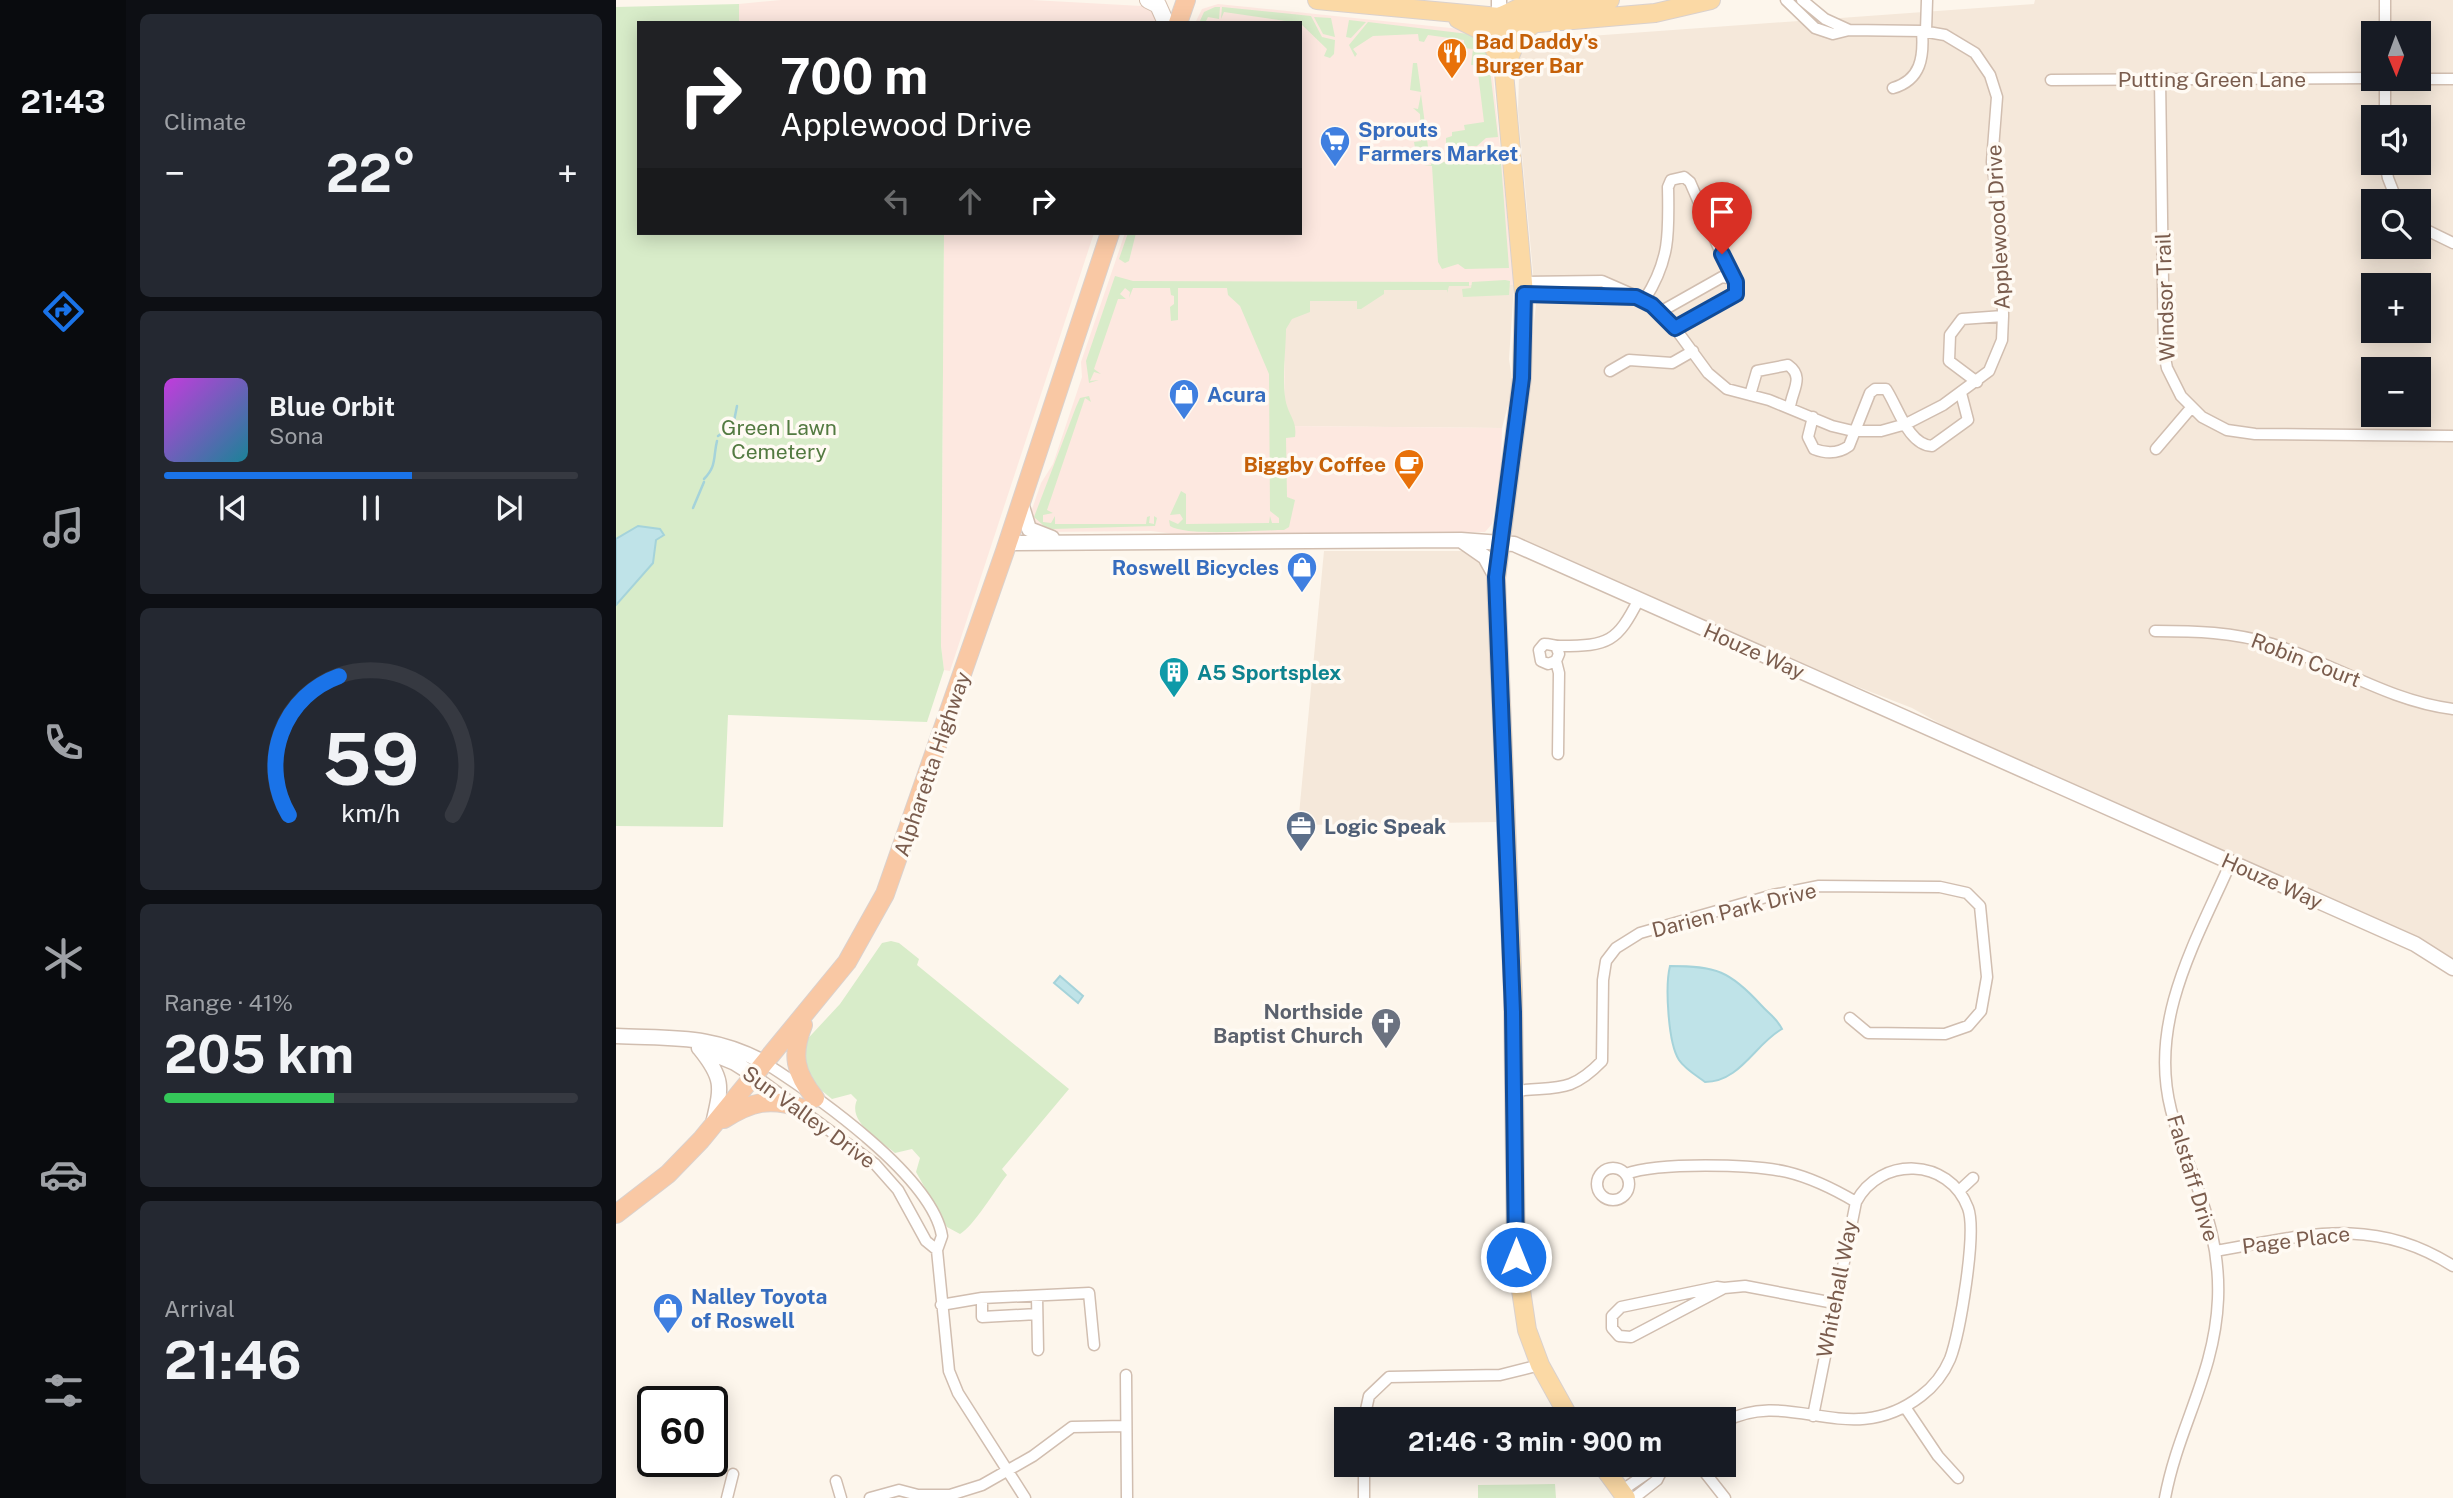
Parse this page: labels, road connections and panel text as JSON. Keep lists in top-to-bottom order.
{
  "streets": {
    "highway": ["Alpharetta Highway"],
    "street": [
      "Putting Green Lane",
      "Applewood Drive",
      "Windsor Trail",
      "Houze Way",
      "Robin Court",
      "Darien Park Drive",
      "Sun Valley Drive",
      "Falstaff Drive",
      "Page Place",
      "Whitehall Way"
    ]
  },
  "crossings": [
    ["Putting Green Lane", "Windsor Trail"],
    ["Houze Way", "Alpharetta Highway"],
    ["Houze Way", "Falstaff Drive"],
    ["Alpharetta Highway", "Sun Valley Drive"],
    ["Falstaff Drive", "Page Place"]
  ],
  "parks": ["Green Lawn Cemetery"],
  "places": {
    "restaurant": ["Bad Daddy's Burger Bar"],
    "supermarket": ["Sprouts Farmers Market"],
    "shop": ["Acura", "Roswell Bicycles", "Nalley Toyota of Roswell"],
    "cafe": ["Biggby Coffee"],
    "building": ["A5 Sportsplex"],
    "office": ["Logic Speak"],
    "church": ["Northside Baptist Church"]
  },
  "north": "bottom",
  "page": {
    "tabs": "21:43",
    "tile": [
      "Climate",
      ["Range · 41%", "205 km"],
      ["Arrival", "21:46"]
    ],
    "map_buttons": ["+", "−"],
    "turn": ["700 m", "Applewood Drive"],
    "heat": ["−", "22°", "+"],
    "song": ["Blue Orbit", "Sona"],
    "limit": "60",
    "trip": "21:46 · 3 min · 900 m",
    "gauge": ["59", "km/h"]
  }
}
